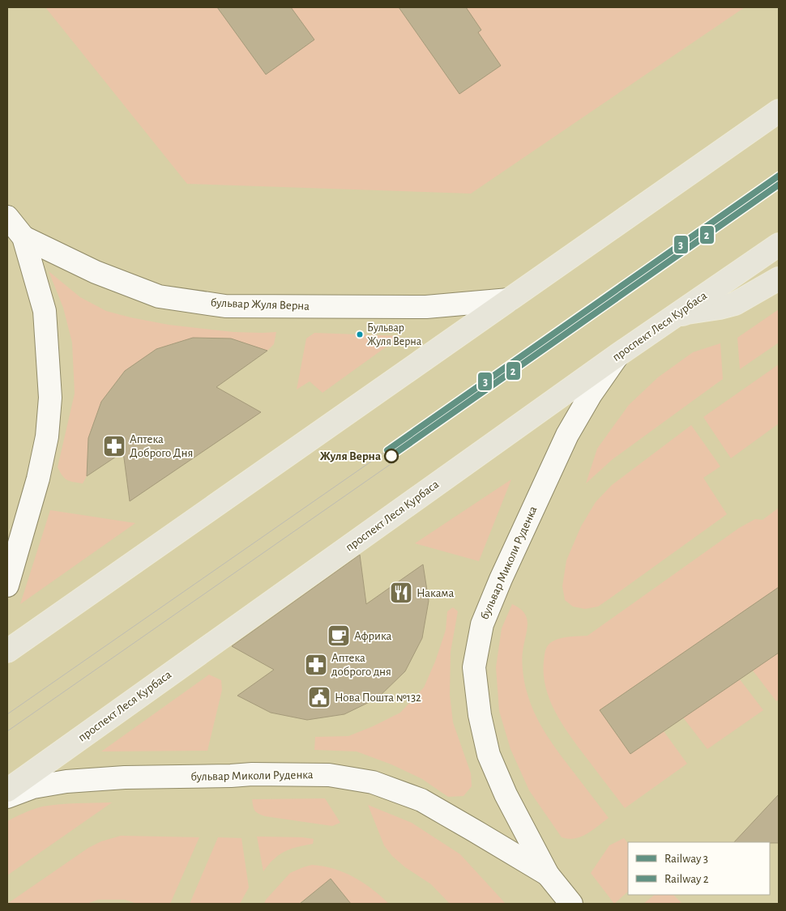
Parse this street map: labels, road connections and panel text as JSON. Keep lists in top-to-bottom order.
{
  "streets": {
    "main road": ["проспект Леся Курбаса"],
    "street": ["бульвар Жуля Верна", "бульвар Миколи Руденка"]
  },
  "crossings": [
    ["проспект Леся Курбаса", "бульвар Миколи Руденка"]
  ],
  "places": {
    "other": ["Бульвар Жуля Верна", "Жуля Верна"],
    "pharmacy": ["Аптека Доброго Дня", "Аптека доброго дня"],
    "restaurant": ["Накама"],
    "cafe": ["Африка"],
    "public building": ["Нова Пошта №132"]
  },
  "lines": ["rail line 3", "rail line 2"],
  "legend": ["Railway 3", "Railway 2"]
}
